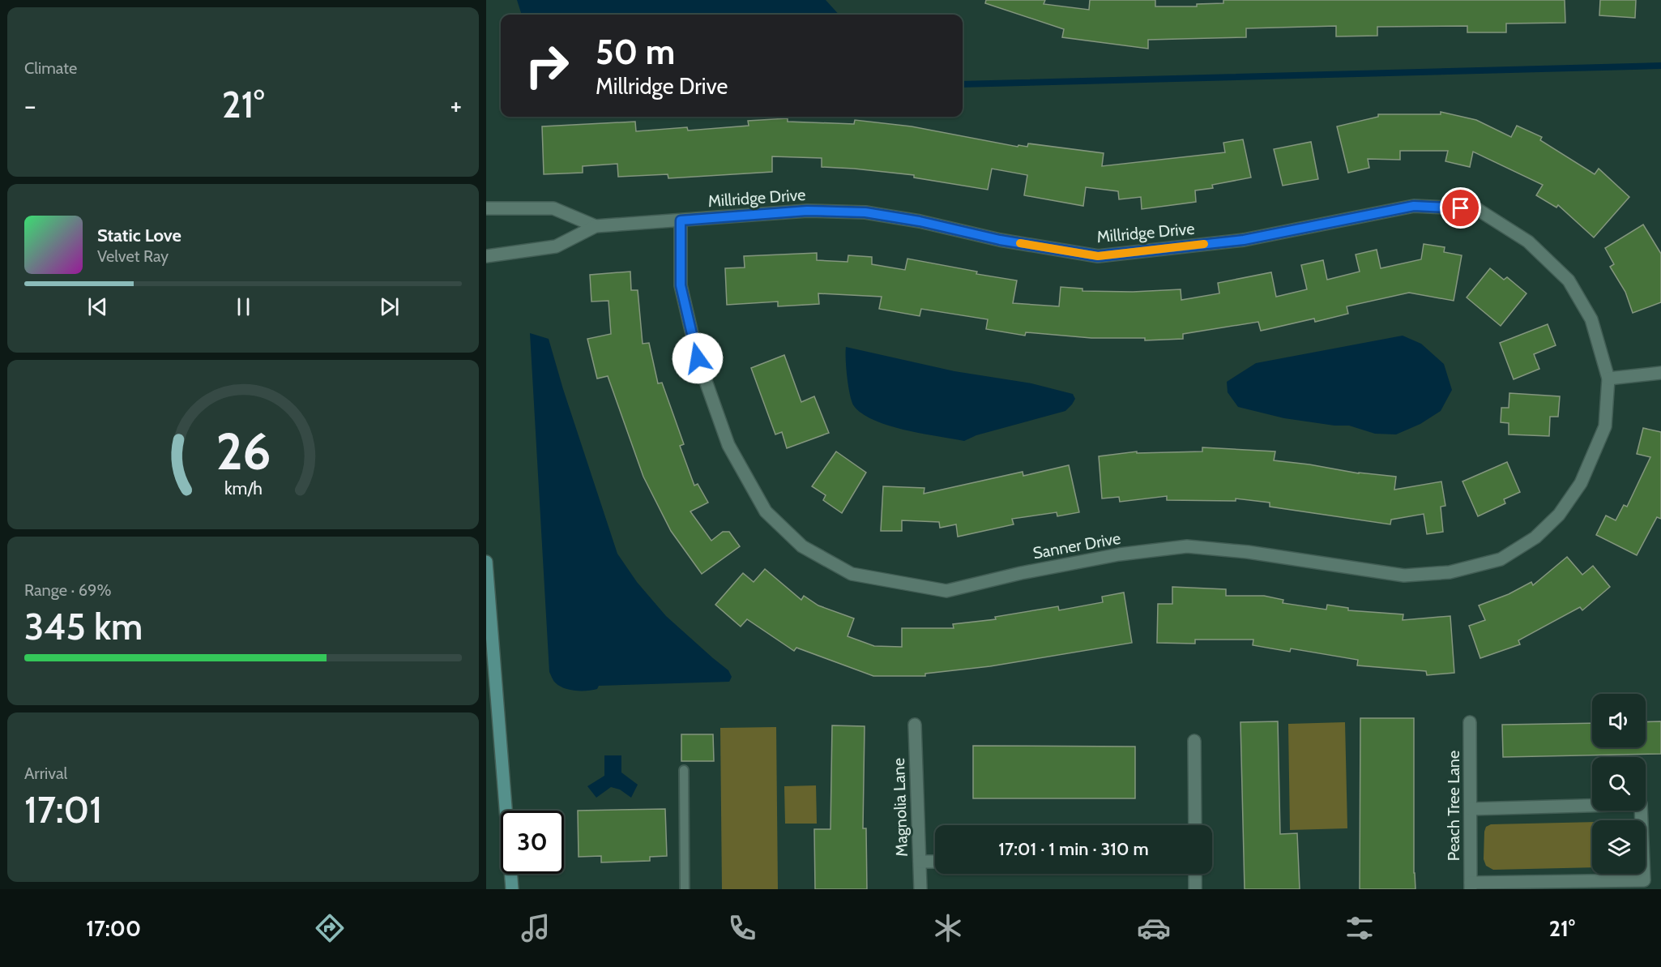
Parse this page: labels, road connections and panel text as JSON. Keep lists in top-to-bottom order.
{
  "streets": {
    "street": [
      "Millridge Drive",
      "Sanner Drive",
      "Peach Tree Lane",
      "Magnolia Lane"
    ]
  },
  "crossings": [
    ["Millridge Drive", "Sanner Drive"]
  ],
  "page": {
    "tile": [
      "Climate",
      ["Range · 69%", "345 km"],
      ["Arrival", "17:01"]
    ],
    "turn": ["50 m", "Millridge Drive"],
    "heat": ["−", "21°", "+"],
    "song": ["Static Love", "Velvet Ray"],
    "limit": "30",
    "trip": "17:01 · 1 min · 310 m",
    "tabs": ["17:00", "21°"],
    "gauge": ["26", "km/h"]
  }
}
